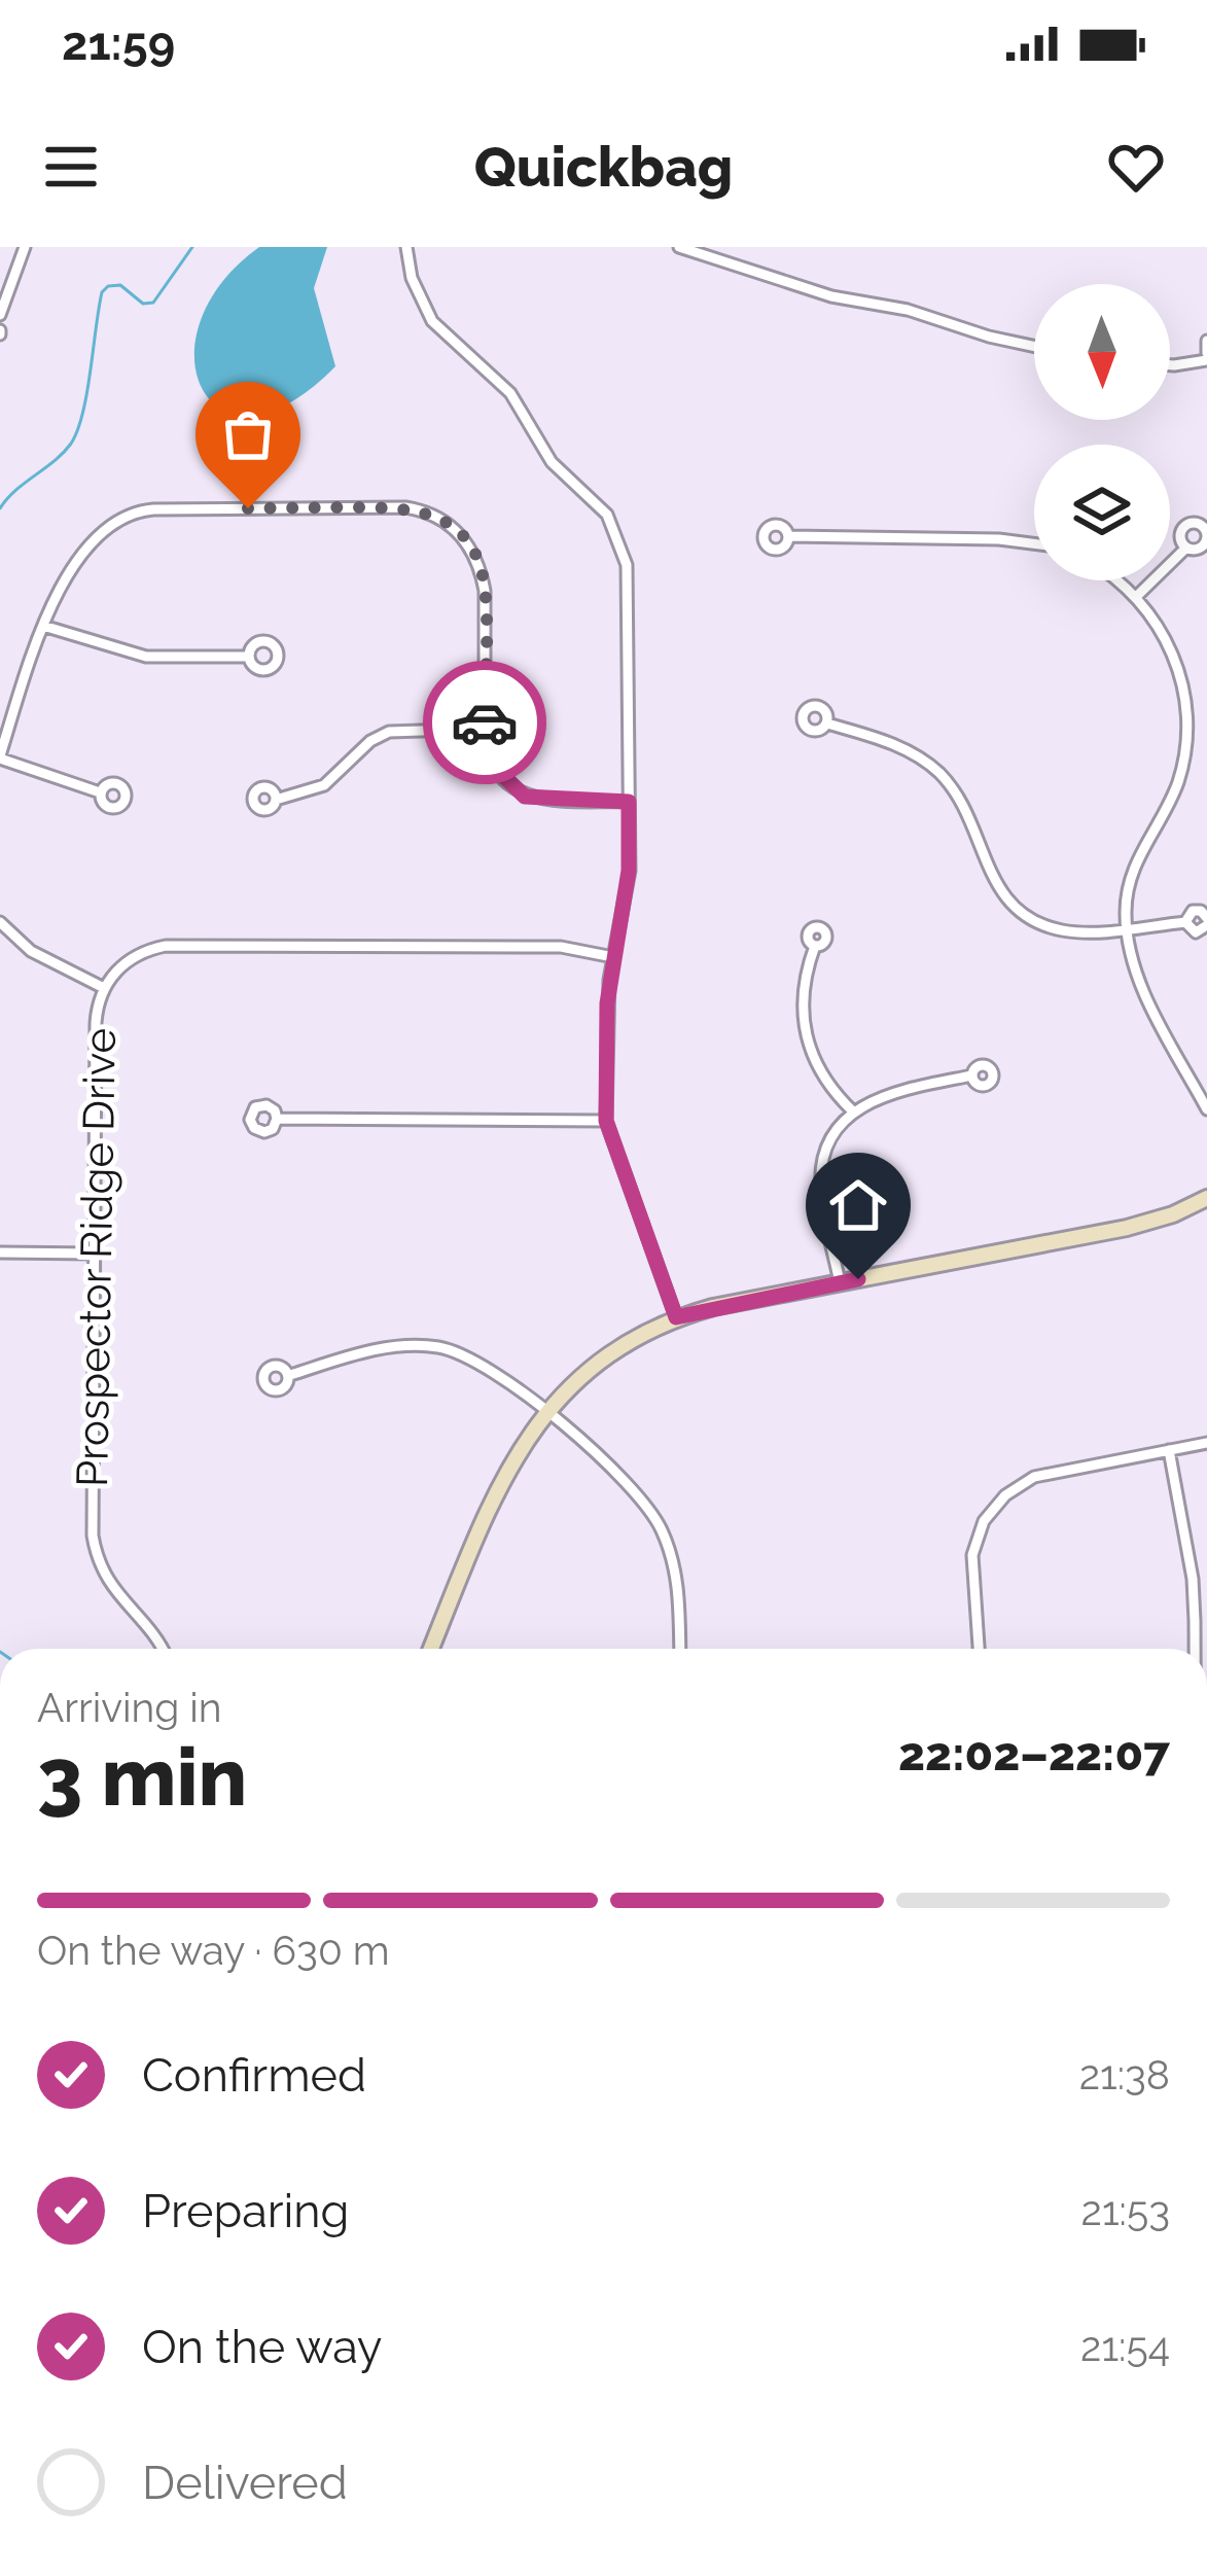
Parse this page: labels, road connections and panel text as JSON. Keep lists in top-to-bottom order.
{
  "streets": {
    "street": ["Prospector Ridge Drive"]
  },
  "north": "bottom",
  "page": {
    "status": "21:59",
    "header": "Quickbag",
    "heading": ["3 min", "Arriving in", "22:02–22:07"],
    "bar": "On the way · 630 m",
    "list": [
      ["Confirmed", "21:38"],
      ["Preparing", "21:53"],
      ["On the way", "21:54"],
      "Delivered"
    ]
  }
}
